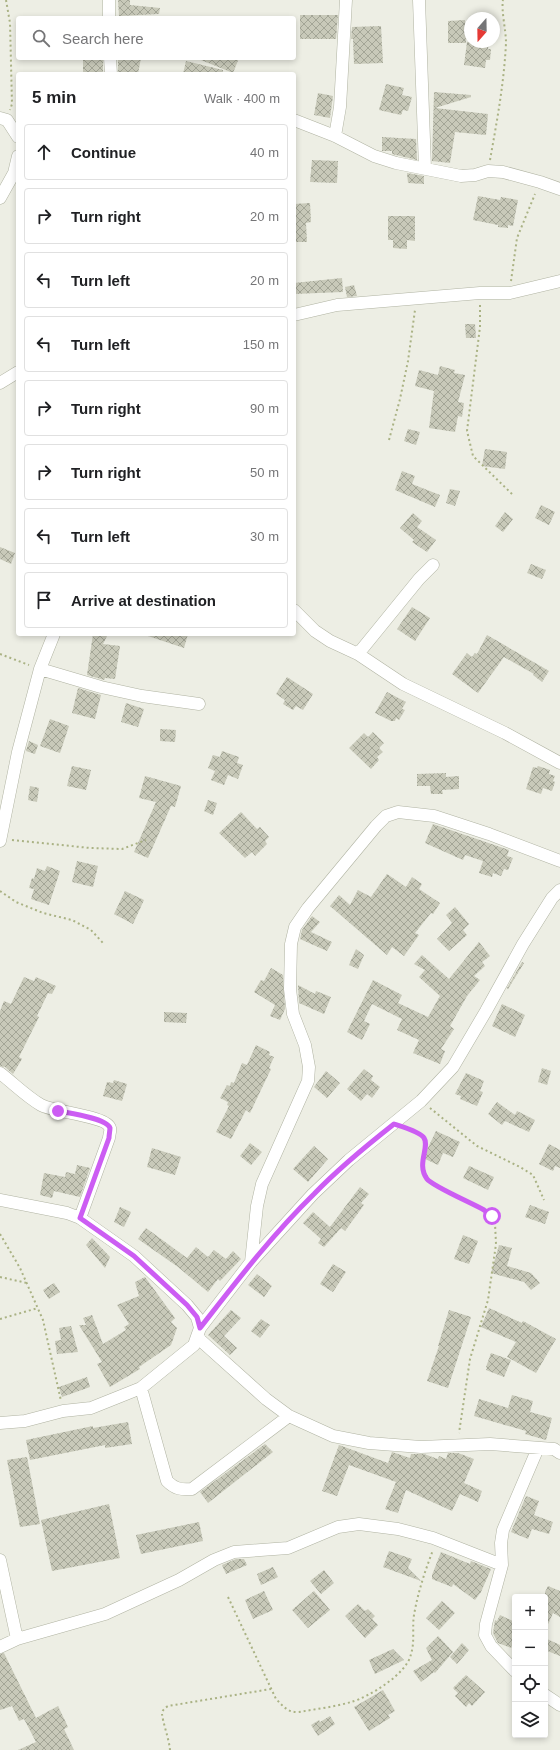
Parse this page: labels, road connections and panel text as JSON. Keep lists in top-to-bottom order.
{
  "north": "bottom",
  "page": {
    "search": "Search here",
    "heading": ["5 min", "Walk · 400 m"],
    "list": [
      ["Continue", "40 m"],
      ["Turn right", "20 m"],
      ["Turn left", "20 m"],
      ["Turn left", "150 m"],
      ["Turn right", "90 m"],
      ["Turn right", "50 m"],
      ["Turn left", "30 m"],
      "Arrive at destination"
    ],
    "map_buttons": ["+", "−"]
  }
}
